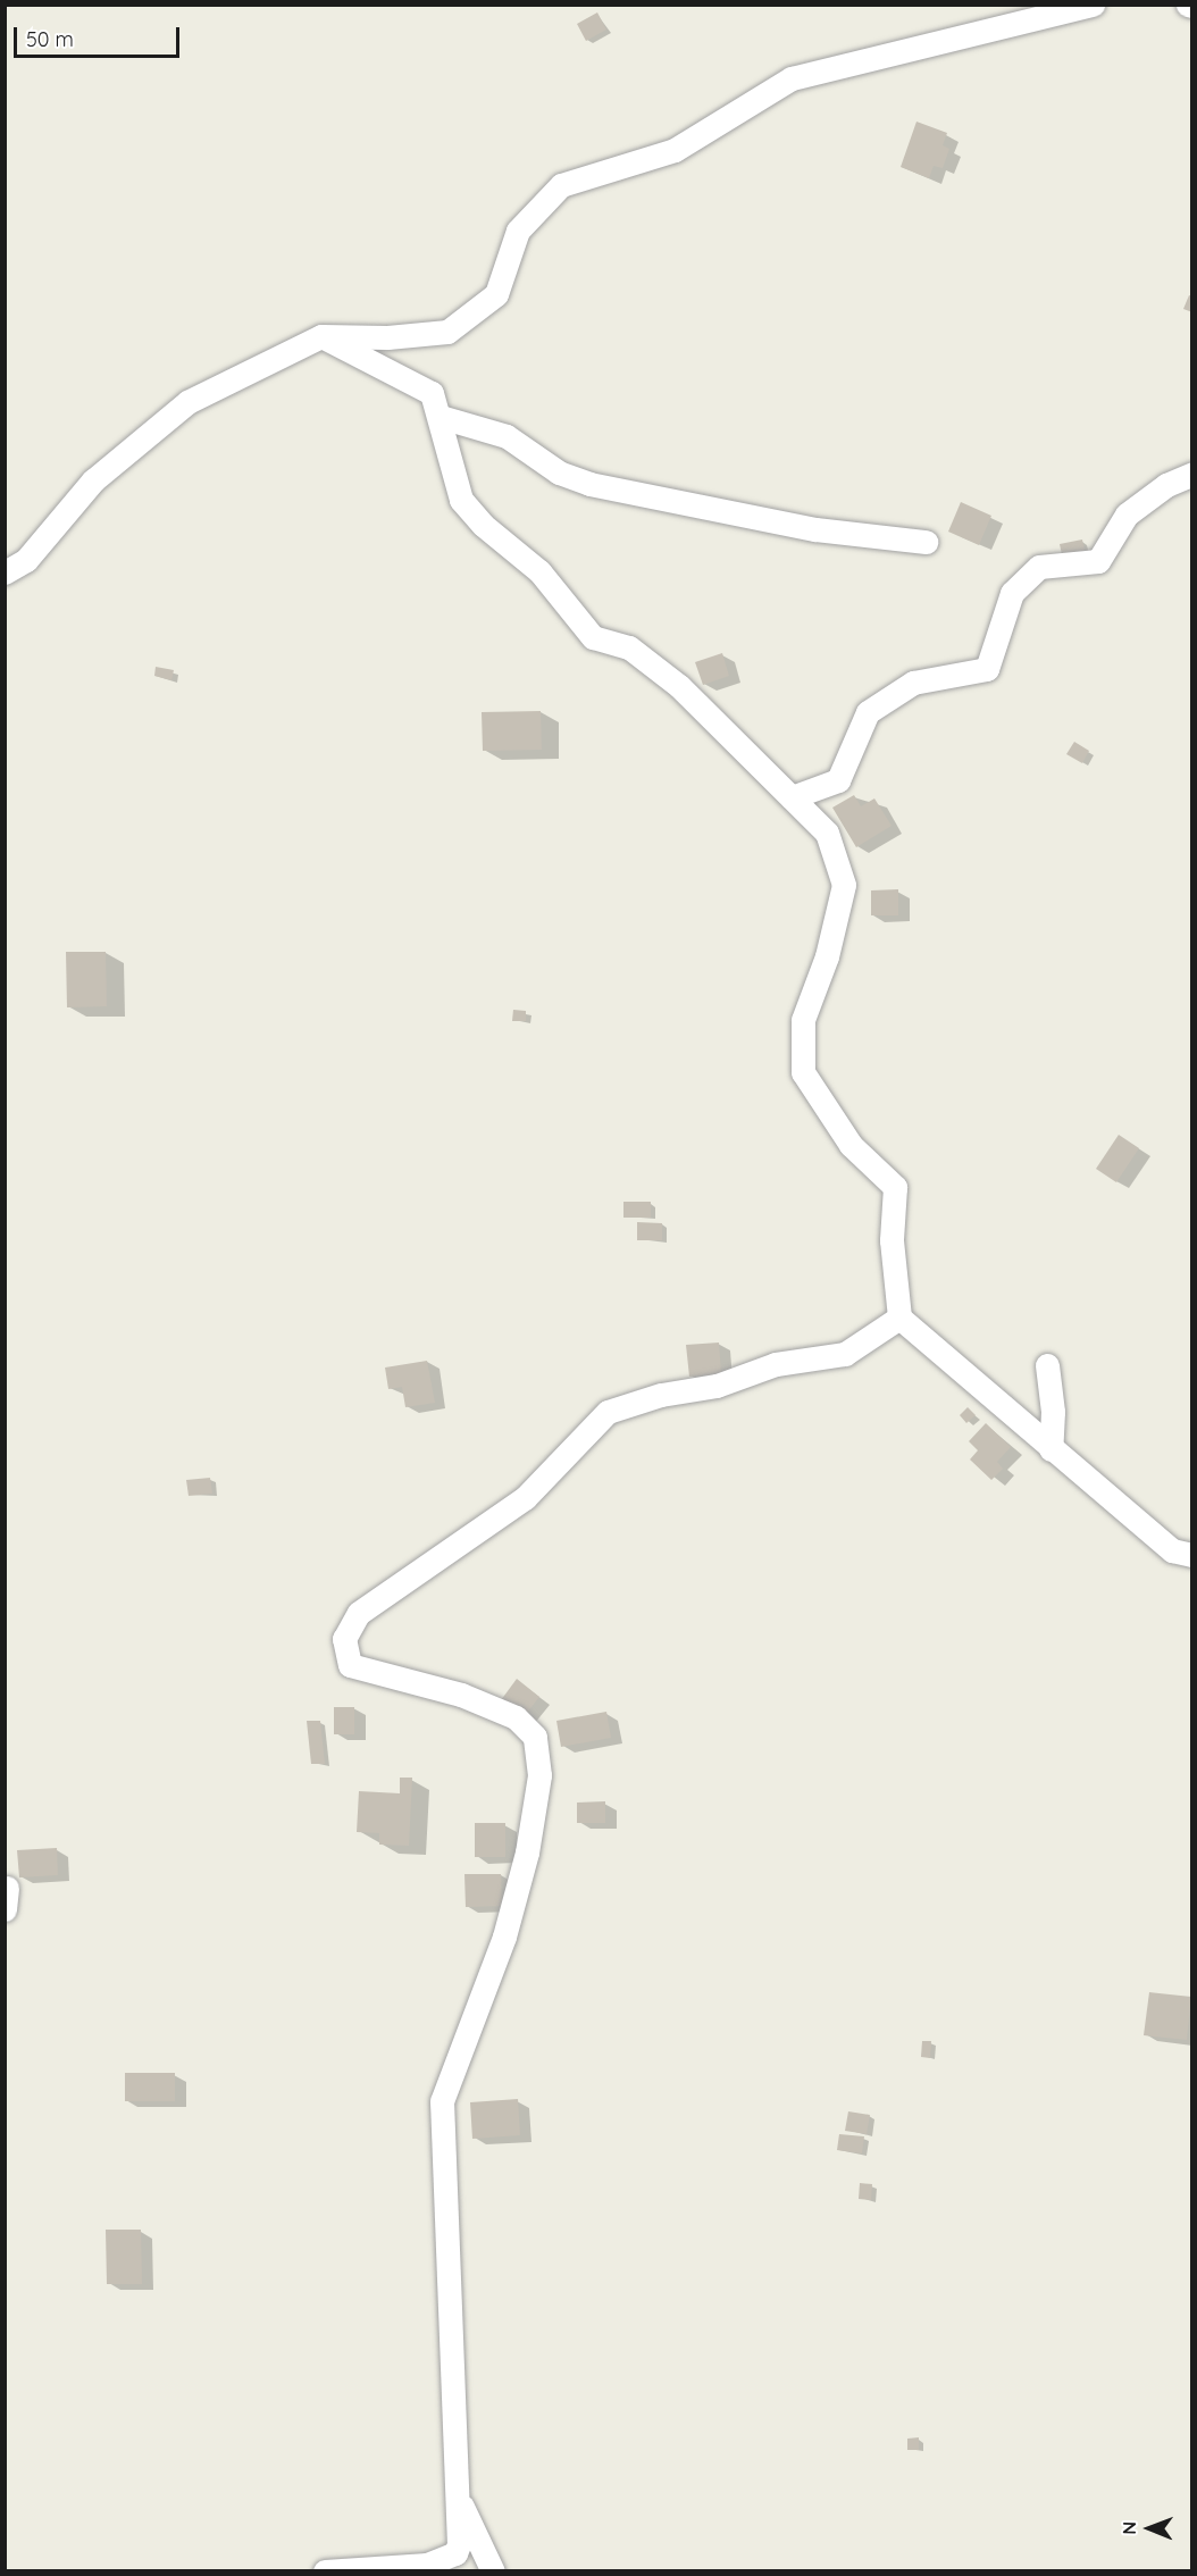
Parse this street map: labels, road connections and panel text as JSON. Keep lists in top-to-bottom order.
{
  "scale_bar": "50 m",
  "north": "left"
}
